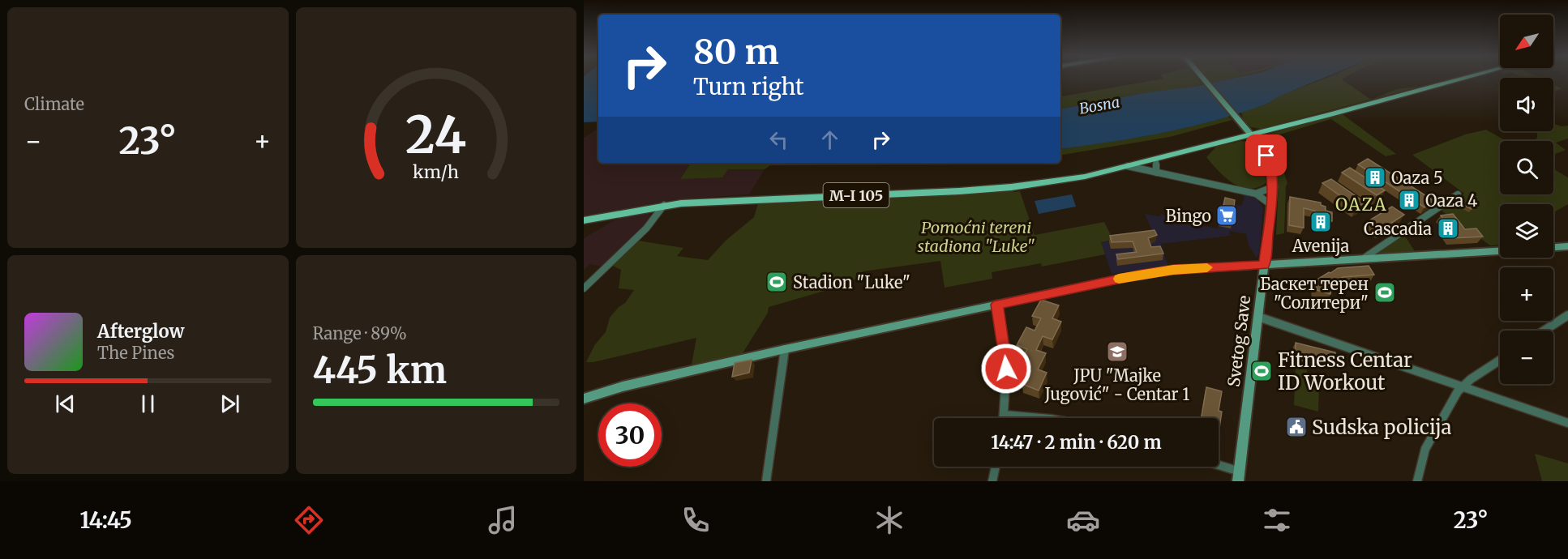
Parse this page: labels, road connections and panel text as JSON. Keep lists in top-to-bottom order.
{
  "streets": {
    "main road": ["M-I 105"],
    "street": ["Svetog Save"]
  },
  "crossings": [
    ["M-I 105", "Svetog Save"]
  ],
  "districts": ["OAZA"],
  "water": ["Bosna"],
  "parks": ["Pomoćni tereni stadiona \"Luke\""],
  "places": {
    "building": [
      "Oaza 5",
      "Oaza 4",
      "Avenija",
      "Cascadia"
    ],
    "supermarket": ["Bingo"],
    "sports": ["Stadion \"Luke\"", "Баскет терен \"Солитери\"", "Fitness Centar ID Workout"],
    "school or university": ["JPU \"Majke Jugović\" - Centar 1"],
    "public building": ["Sudska policija"]
  },
  "north": "bottom left",
  "page": {
    "tile": [
      "Climate",
      ["Range · 89%", "445 km"]
    ],
    "map_buttons": ["+", "−"],
    "turn": ["80 m", "Turn right"],
    "heat": ["−", "23°", "+"],
    "song": ["Afterglow", "The Pines"],
    "limit": "30",
    "trip": "14:47 · 2 min · 620 m",
    "tabs": ["14:45", "23°"],
    "gauge": ["24", "km/h"]
  }
}
